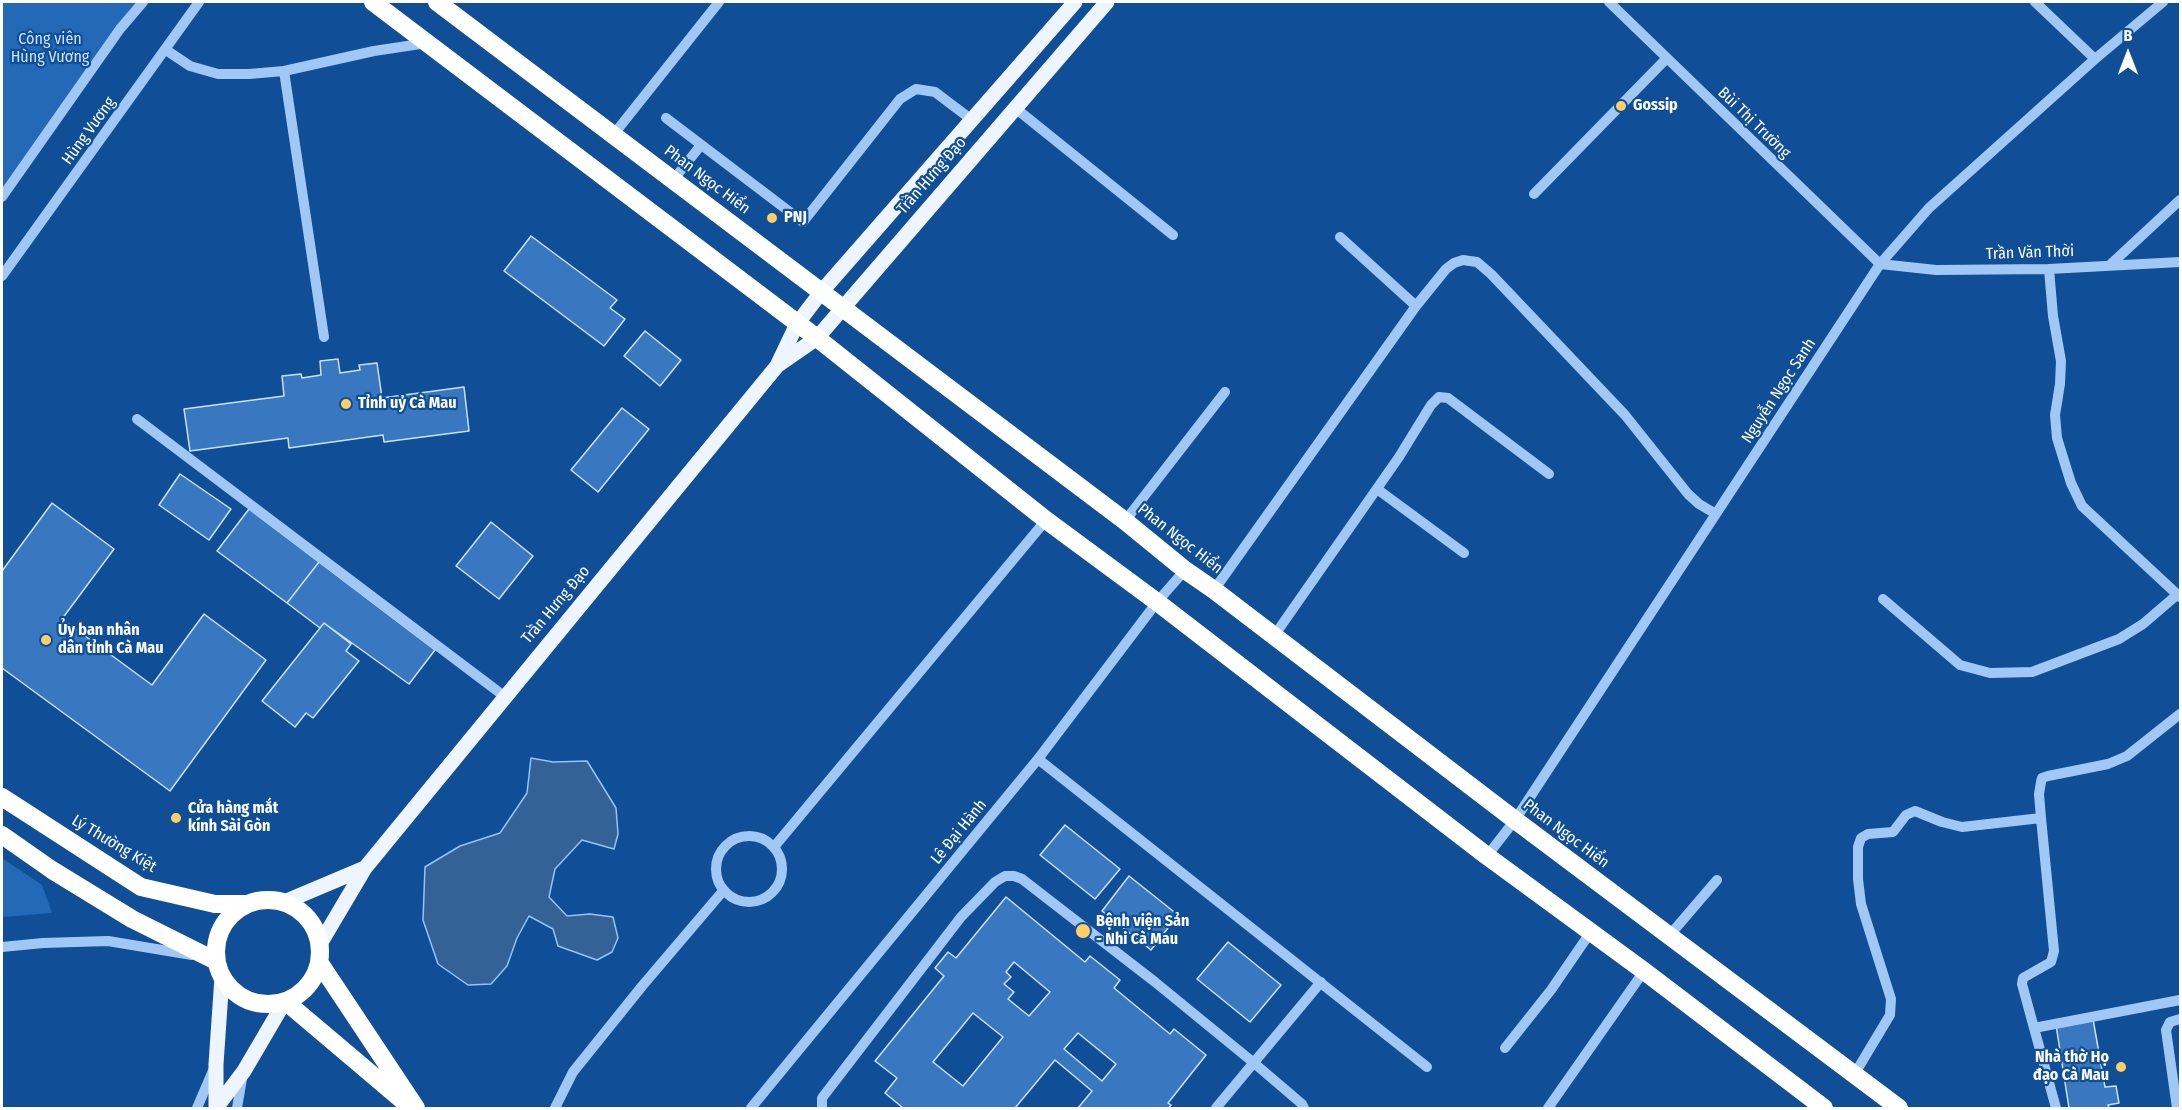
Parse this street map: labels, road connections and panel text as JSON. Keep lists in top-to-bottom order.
{
  "streets": {
    "highway": ["Phan Ngọc Hiển", "Lý Thường Kiệt"],
    "main road": ["Trần Hưng Đạo"],
    "street": [
      "Bùi Thị Trường",
      "Hùng Vương",
      "Trần Văn Thời",
      "Nguyễn Ngọc Sanh",
      "Lê Đại Hành"
    ]
  },
  "crossings": [
    ["Bùi Thị Trường", "Trần Văn Thời"],
    ["Bùi Thị Trường", "Nguyễn Ngọc Sanh"],
    ["Trần Hưng Đạo", "Phan Ngọc Hiển"],
    ["Trần Hưng Đạo", "Lý Thường Kiệt"],
    ["Phan Ngọc Hiển", "Nguyễn Ngọc Sanh"],
    ["Phan Ngọc Hiển", "Lê Đại Hành"],
    ["Trần Văn Thời", "Nguyễn Ngọc Sanh"]
  ],
  "parks": ["Công viên Hùng Vương"],
  "places": [
    "Gossip",
    "PNJ",
    "Tỉnh uỷ Cà Mau",
    "Ủy ban nhân dân tỉnh Cà Mau",
    "Cửa hàng mắt kính Sài Gòn",
    "Bệnh viện Sản - Nhi Cà Mau",
    "Nhà thờ Họ đạo Cà Mau"
  ],
  "north": "top"
}
